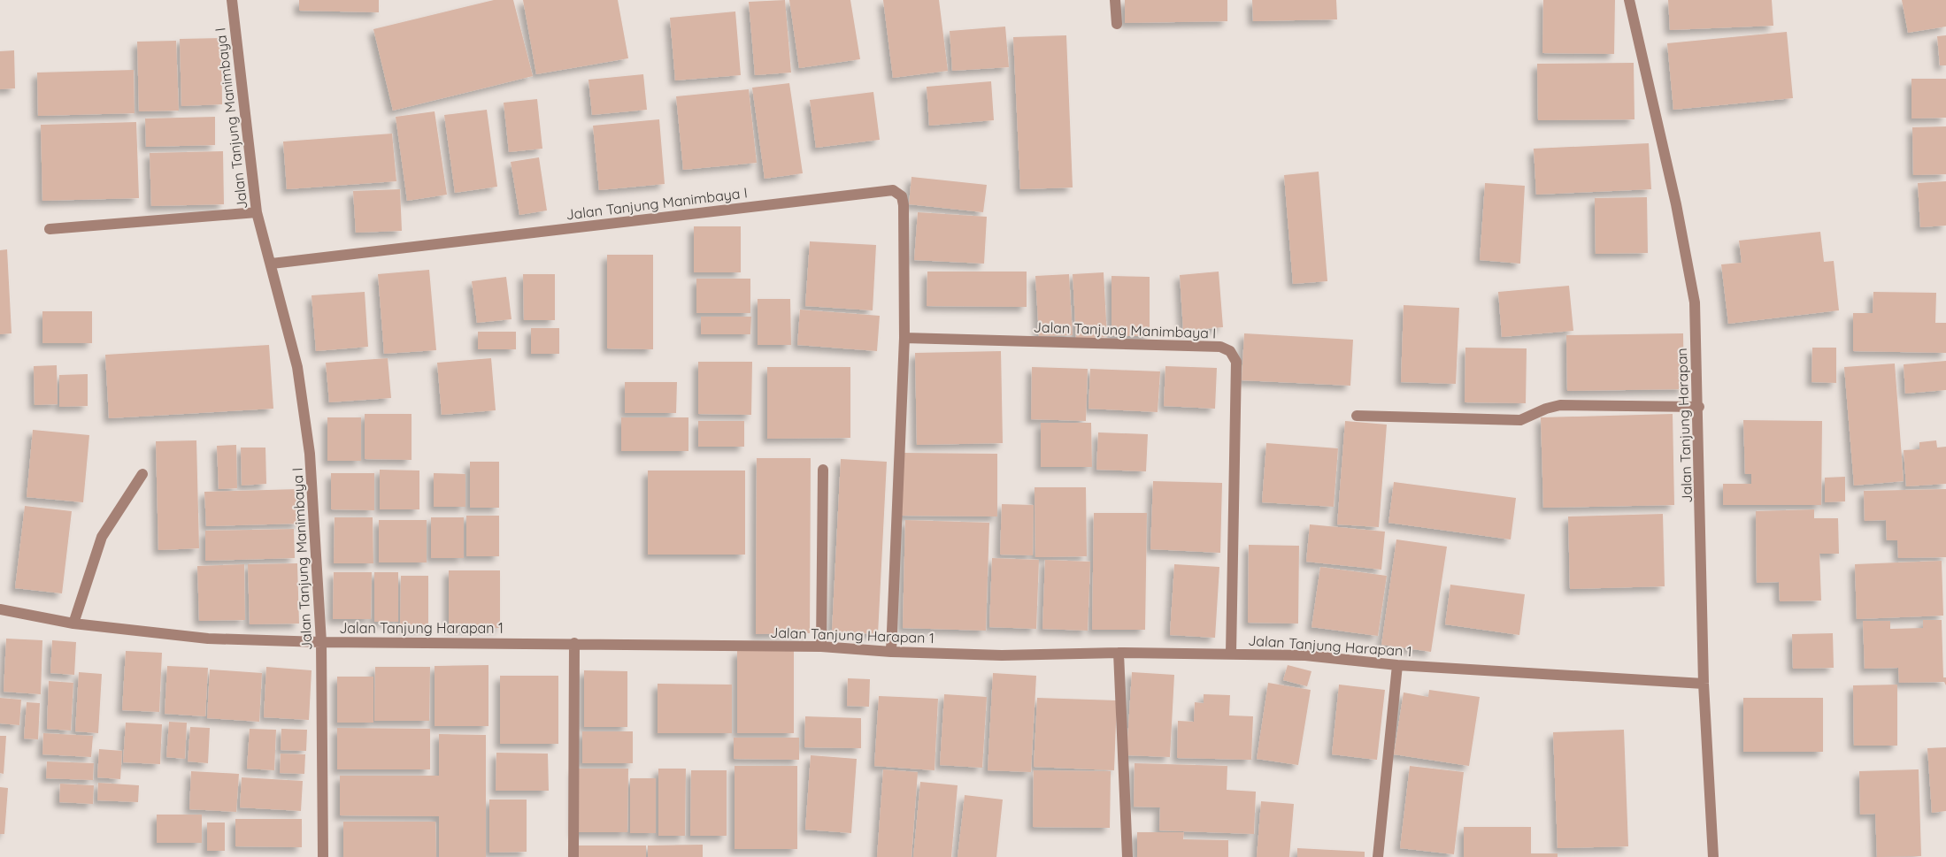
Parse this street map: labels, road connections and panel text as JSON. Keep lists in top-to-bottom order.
{
  "streets": {
    "street": ["Jalan Tanjung Manimbaya I", "Jalan Tanjung Harapan", "Jalan Tanjung Harapan 1"]
  },
  "crossings": [
    ["Jalan Tanjung Manimbaya I", "Jalan Tanjung Harapan 1"],
    ["Jalan Tanjung Harapan", "Jalan Tanjung Harapan 1"]
  ]
}
